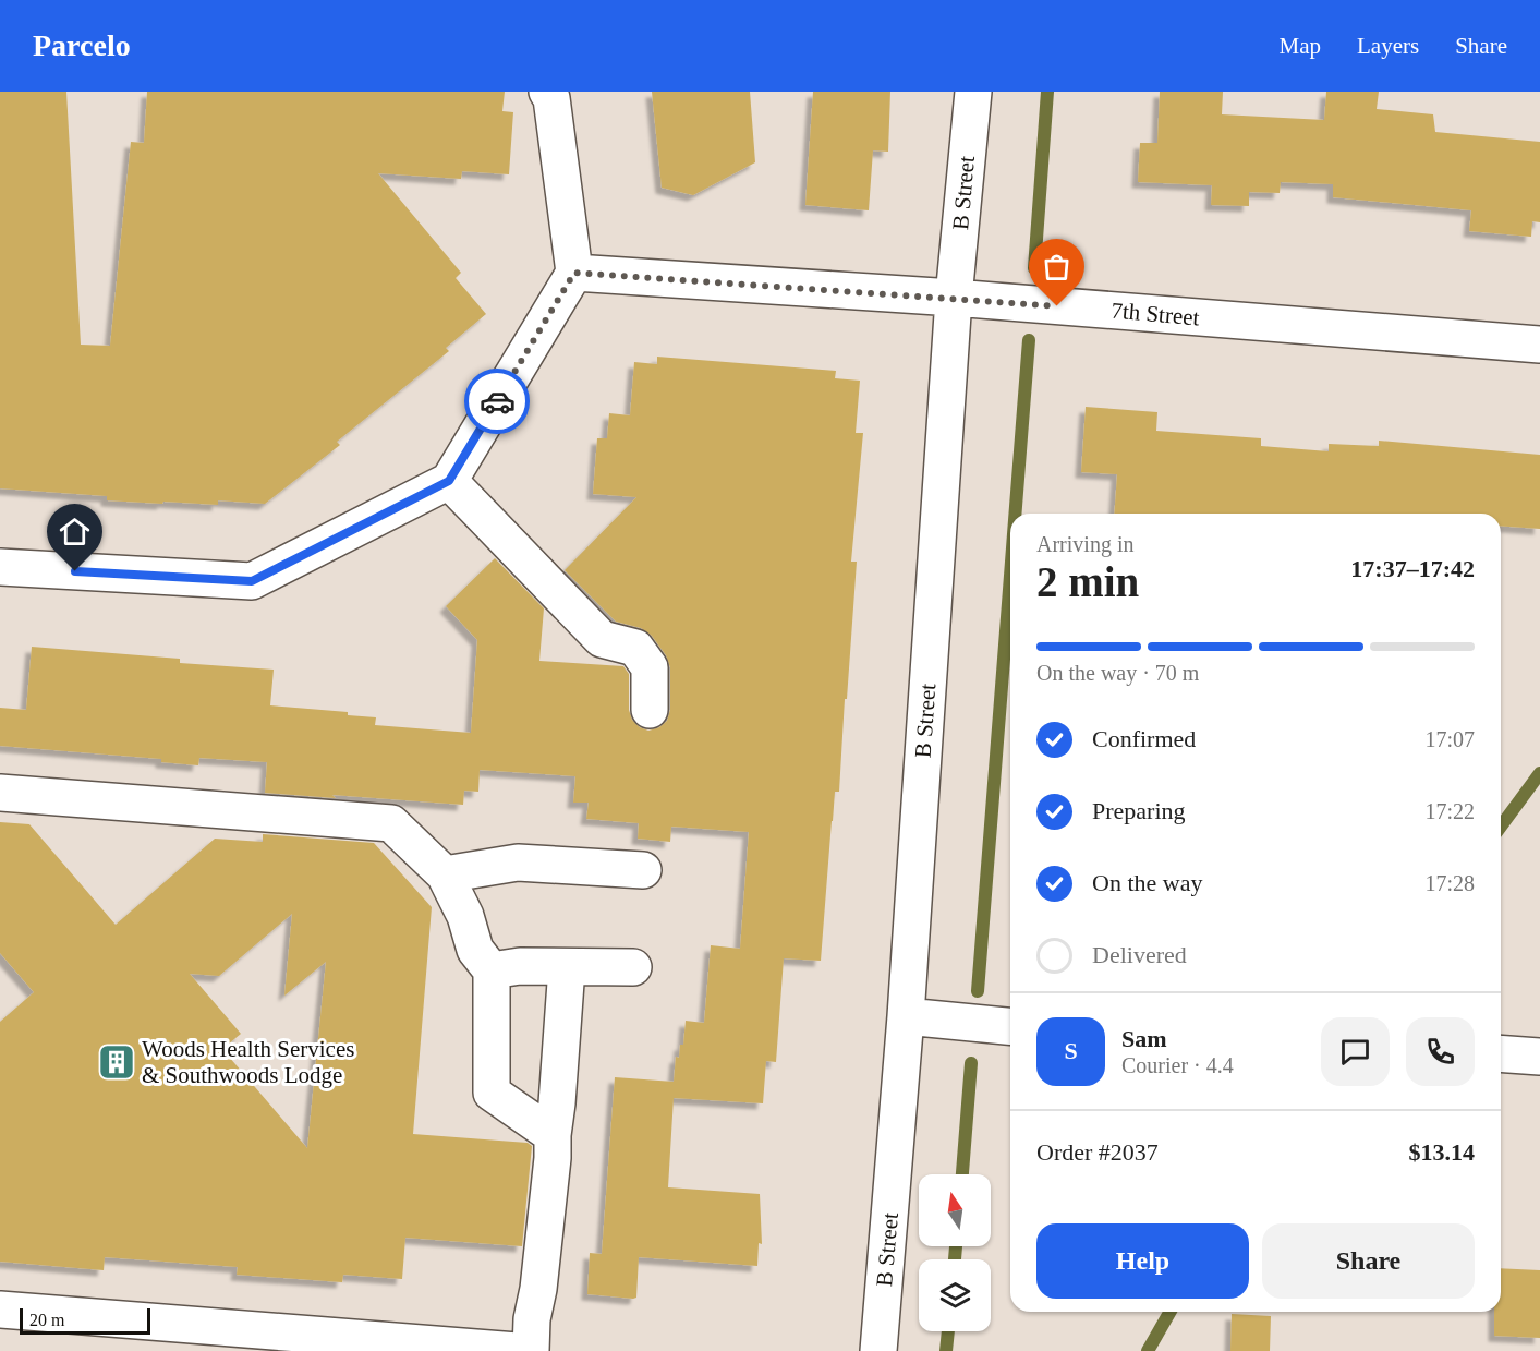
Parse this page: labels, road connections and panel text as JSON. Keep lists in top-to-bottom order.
{
  "streets": {
    "street": ["B Street", "7th Street"]
  },
  "crossings": [
    ["B Street", "7th Street"]
  ],
  "places": {
    "building": ["Woods Health Services & Southwoods Lodge"]
  },
  "scale_bar": "20 m",
  "north": "top",
  "page": {
    "header": "Parcelo",
    "nav": ["Map", "Layers", "Share"],
    "heading": ["2 min", "Arriving in", "17:37–17:42"],
    "panel": [
      "Sam",
      "Courier · 4.4",
      "Order #2037",
      "$13.14"
    ],
    "bar": "On the way · 70 m",
    "list": [
      ["Confirmed", "17:07"],
      ["Preparing", "17:22"],
      ["On the way", "17:28"],
      "Delivered"
    ],
    "round": "S",
    "buttons": ["Help", "Share"],
    "scale": "20 m"
  }
}
